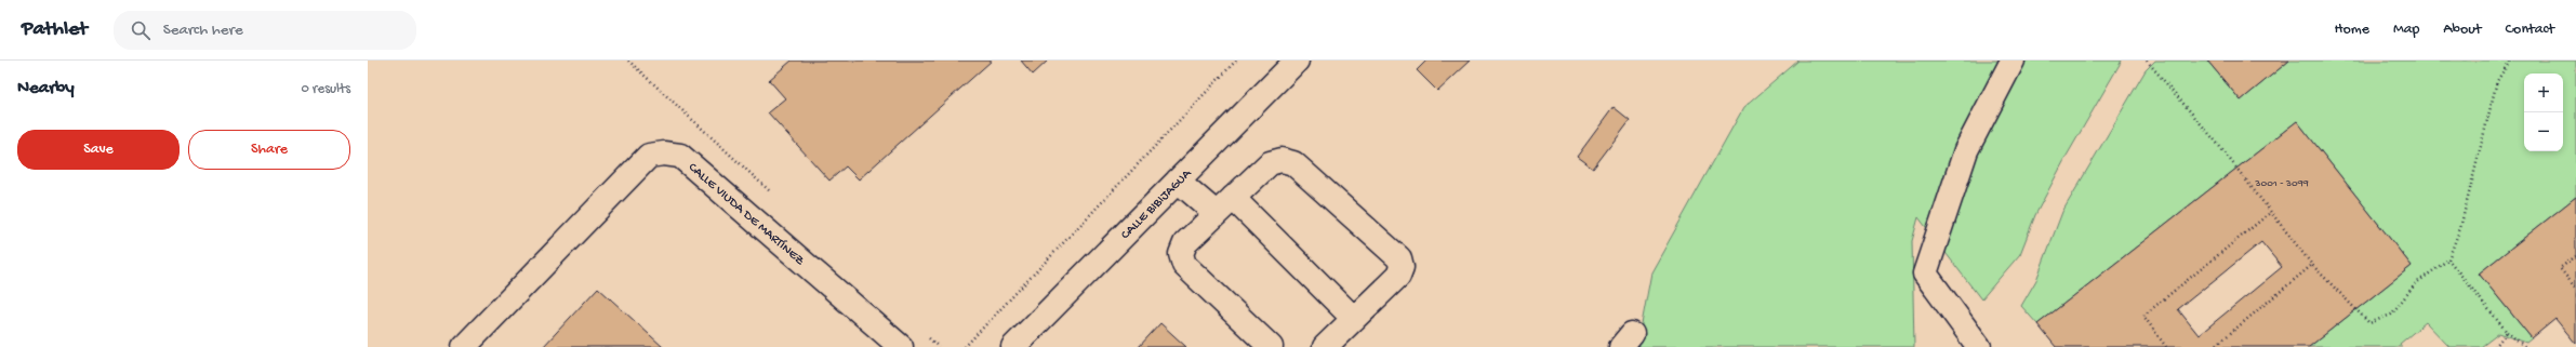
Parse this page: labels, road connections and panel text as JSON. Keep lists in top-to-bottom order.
{
  "streets": {
    "street": ["CALLE BIBIJAGUA", "CALLE VIUDA DE MARTÍNEZ"]
  },
  "house_numbers": ["3001 - 3099"],
  "page": {
    "header": "Pathlet",
    "search": "Search here",
    "nav": [
      "Home",
      "Map",
      "About",
      "Contact"
    ],
    "heading": ["Nearby", "0 results"],
    "map_buttons": ["+", "−"],
    "buttons": ["Save", "Share"]
  }
}
